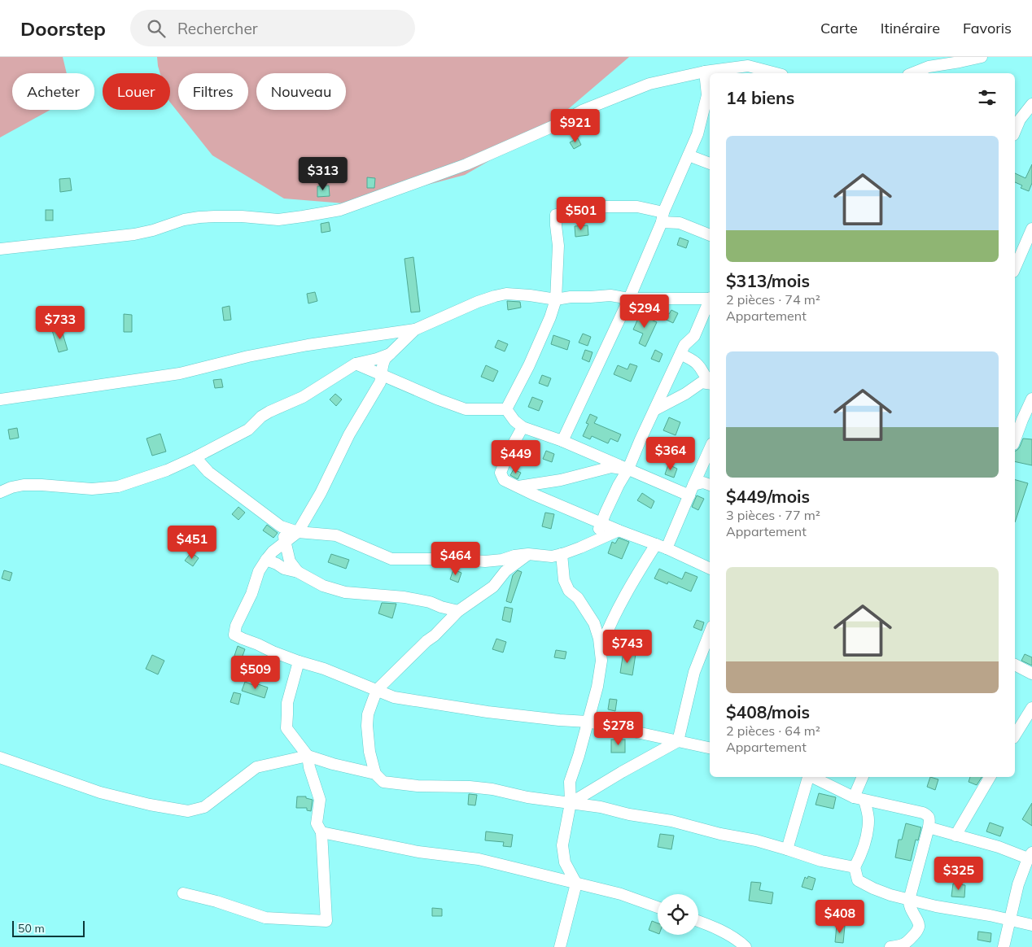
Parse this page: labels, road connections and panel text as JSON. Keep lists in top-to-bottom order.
{
  "scale_bar": "50 m",
  "page": {
    "header": "Doorstep",
    "search": "Rechercher",
    "nav": ["Carte", "Itinéraire", "Favoris"],
    "chip": [
      "Acheter",
      "Louer",
      "Filtres",
      "Nouveau"
    ],
    "heading": "14 biens",
    "price": [
      "$921",
      "$313",
      "$501",
      "$294",
      "$733",
      "$364",
      "$449",
      "$451",
      "$464",
      "$743",
      "$509",
      "$278",
      "$325",
      "$408"
    ],
    "list": [
      {
        "name": "$313/mois",
        "note": "2 pièces · 74 m² · Appartement"
      },
      {
        "name": "$449/mois",
        "note": "3 pièces · 77 m² · Appartement"
      },
      {
        "name": "$408/mois",
        "note": "2 pièces · 64 m² · Appartement"
      }
    ],
    "scale": "50 m"
  }
}
